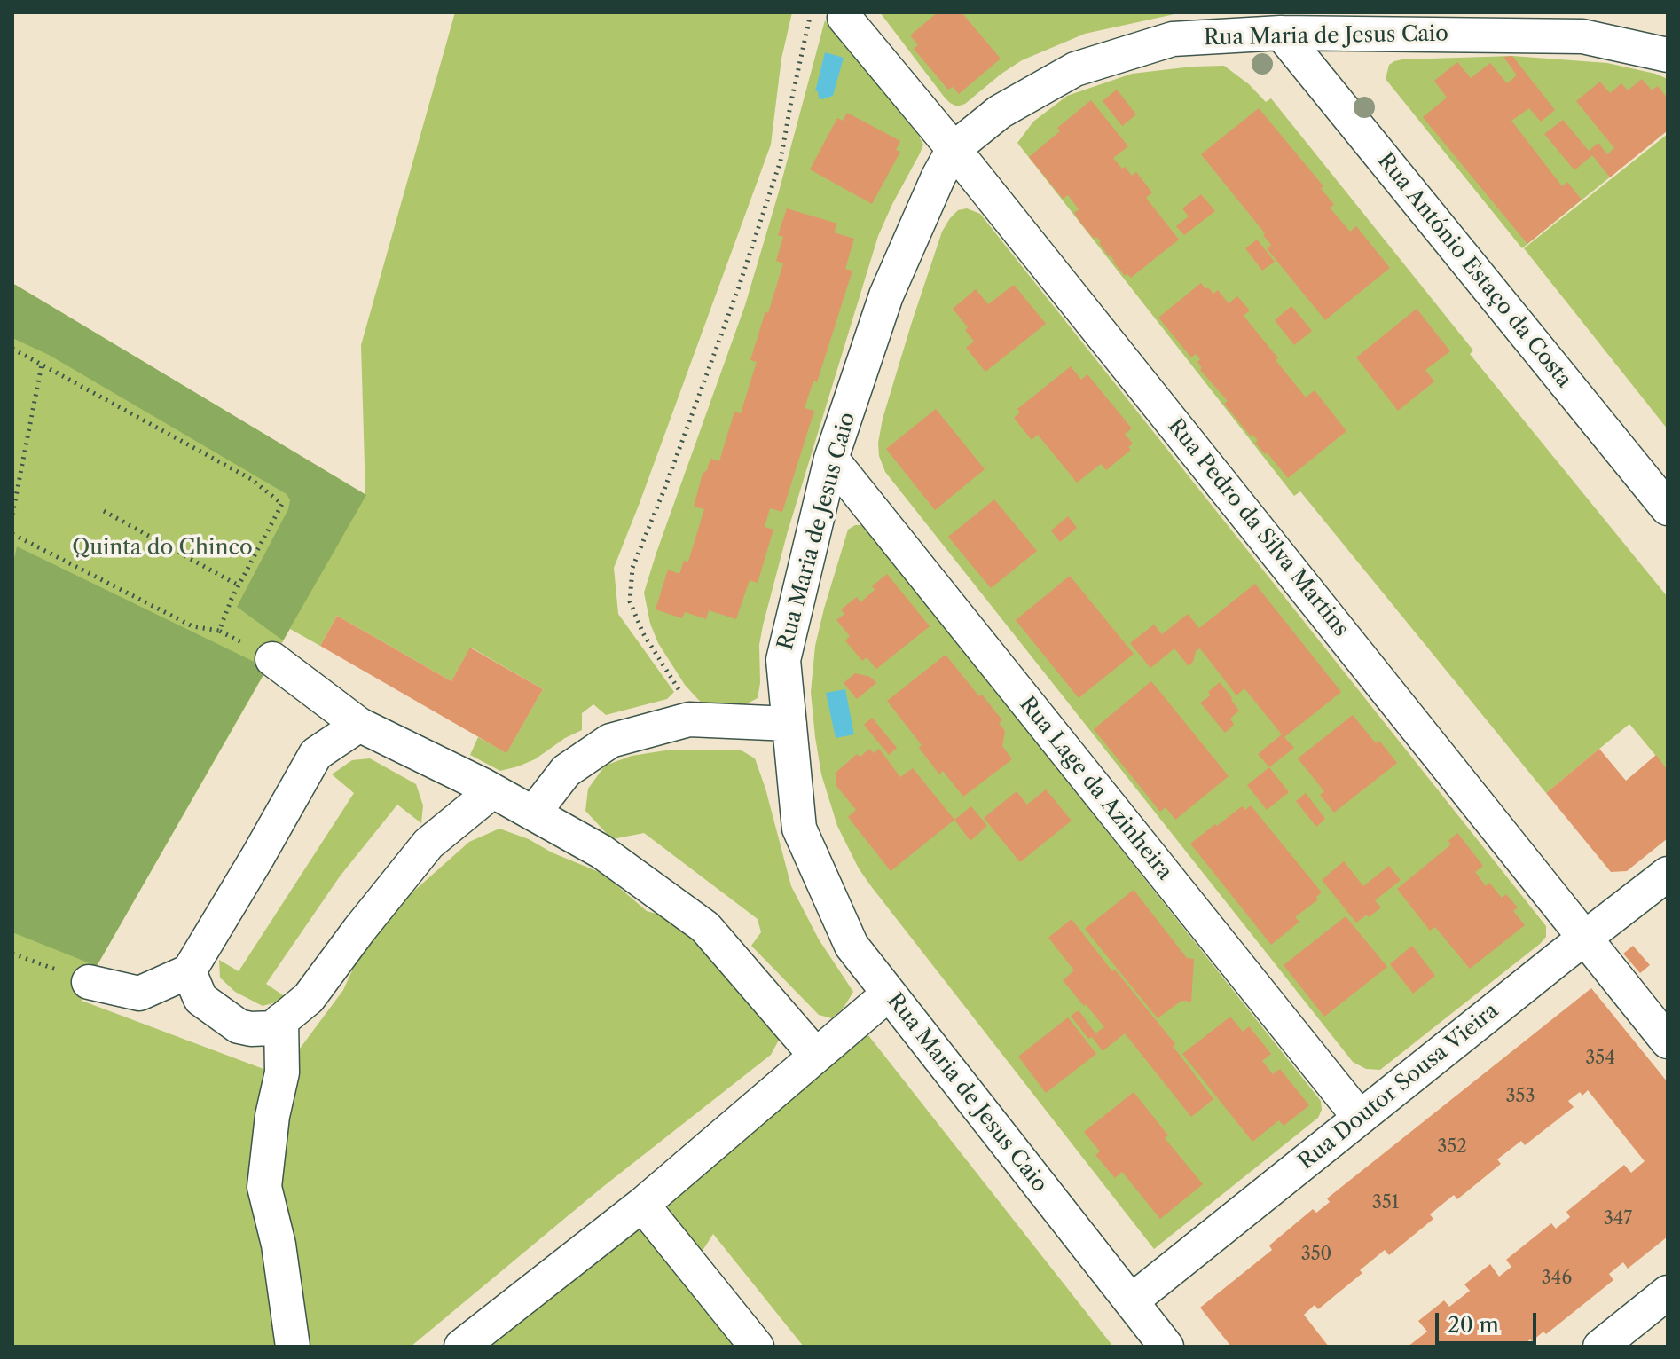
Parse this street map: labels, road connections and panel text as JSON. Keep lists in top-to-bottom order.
{
  "streets": {
    "street": [
      "Rua Maria de Jesus Caio",
      "Rua António Estaço da Costa",
      "Rua Pedro da Silva Martins",
      "Rua Lage da Azinheira",
      "Rua Doutor Sousa Vieira"
    ]
  },
  "crossings": [
    ["Rua Maria de Jesus Caio", "Rua António Estaço da Costa"],
    ["Rua Maria de Jesus Caio", "Rua Pedro da Silva Martins"],
    ["Rua Maria de Jesus Caio", "Rua Lage da Azinheira"],
    ["Rua Maria de Jesus Caio", "Rua Doutor Sousa Vieira"],
    ["Rua Pedro da Silva Martins", "Rua Doutor Sousa Vieira"],
    ["Rua Lage da Azinheira", "Rua Doutor Sousa Vieira"]
  ],
  "parks": ["Quinta do Chinco"],
  "house_numbers": [
    "354",
    "353",
    "352",
    "351",
    "347",
    "350",
    "346"
  ],
  "scale_bar": "20 m"
}
